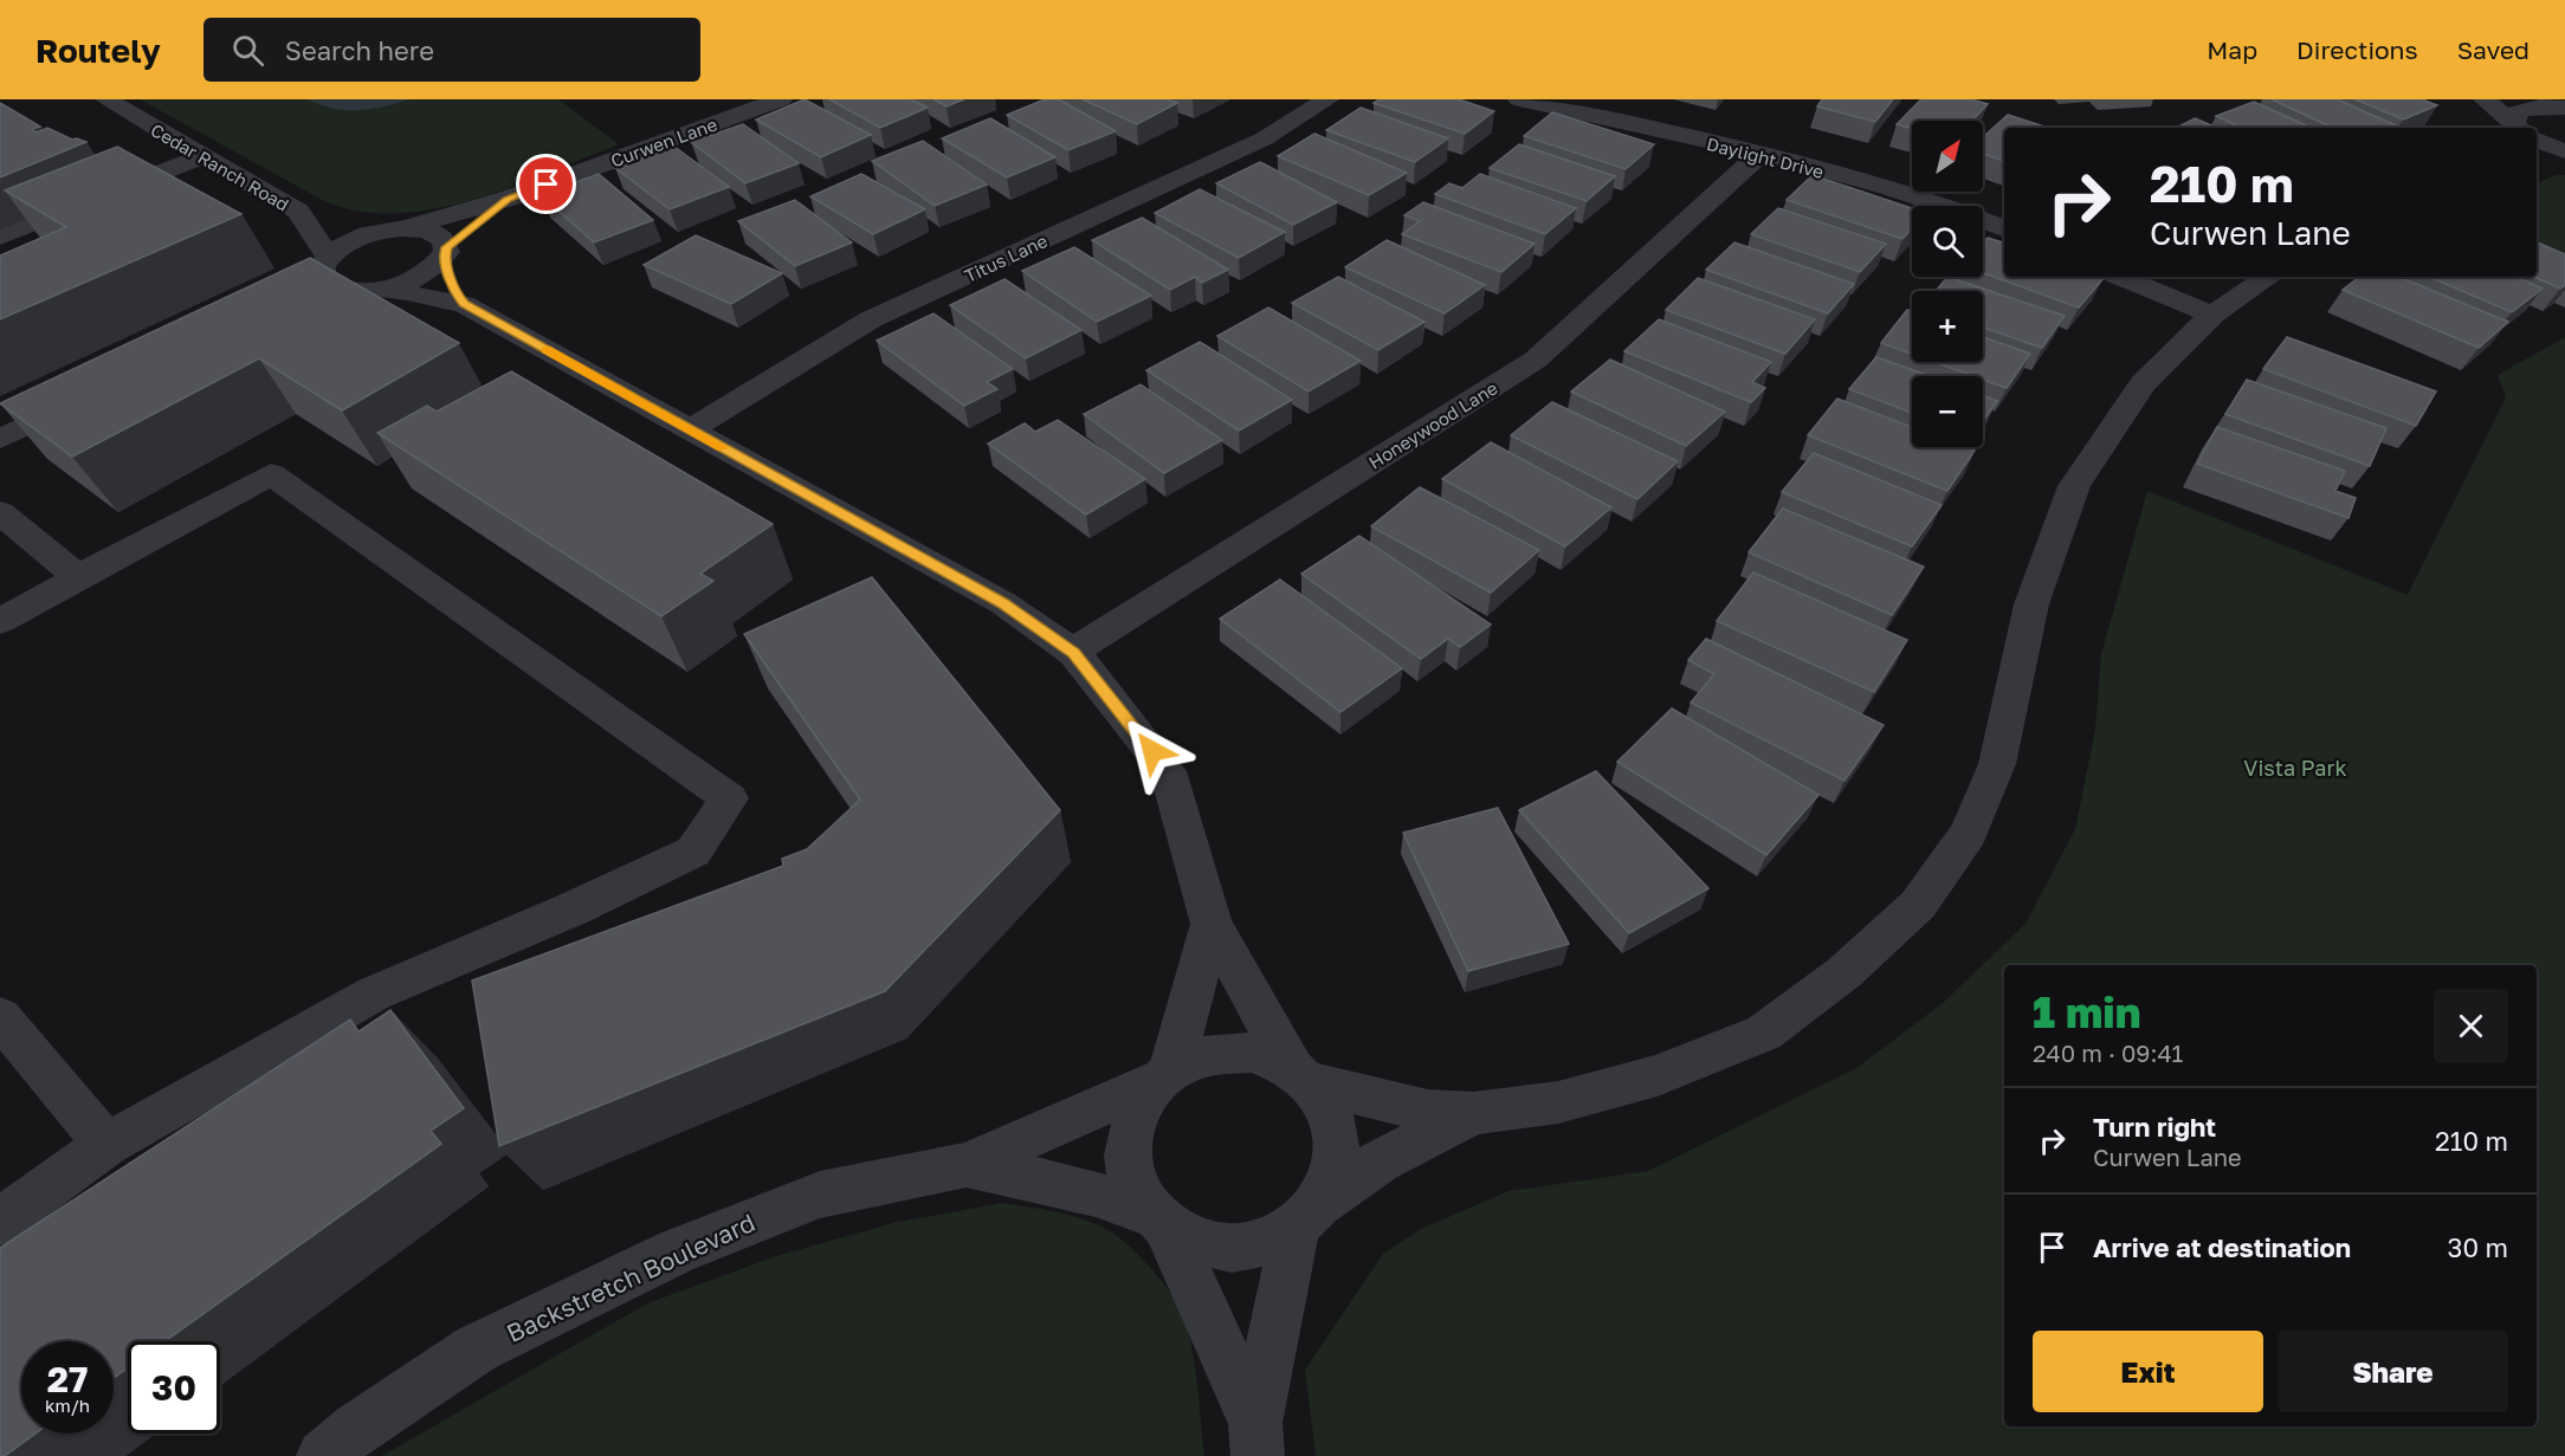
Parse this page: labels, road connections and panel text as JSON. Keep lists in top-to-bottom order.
{
  "streets": {
    "street": [
      "Curwen Lane",
      "Daylight Drive",
      "Cedar Ranch Road",
      "Titus Lane",
      "Honeywood Lane",
      "Backstretch Boulevard"
    ]
  },
  "crossings": [
    ["Curwen Lane", "Cedar Ranch Road"],
    ["Daylight Drive", "Honeywood Lane"]
  ],
  "parks": ["Vista Park"],
  "north": "top right",
  "page": {
    "header": "Routely",
    "search": "Search here",
    "nav": ["Map", "Directions", "Saved"],
    "map_buttons": ["+", "−"],
    "turn": ["210 m", "Curwen Lane"],
    "heading": ["1 min", "240 m · 09:41"],
    "list": [
      {
        "name": "Turn right",
        "note": "Curwen Lane",
        "value": "210 m"
      },
      {
        "name": "Arrive at destination",
        "value": "30 m"
      }
    ],
    "buttons": ["Exit", "Share"],
    "speed": "27 km/h",
    "limit": "30"
  }
}
